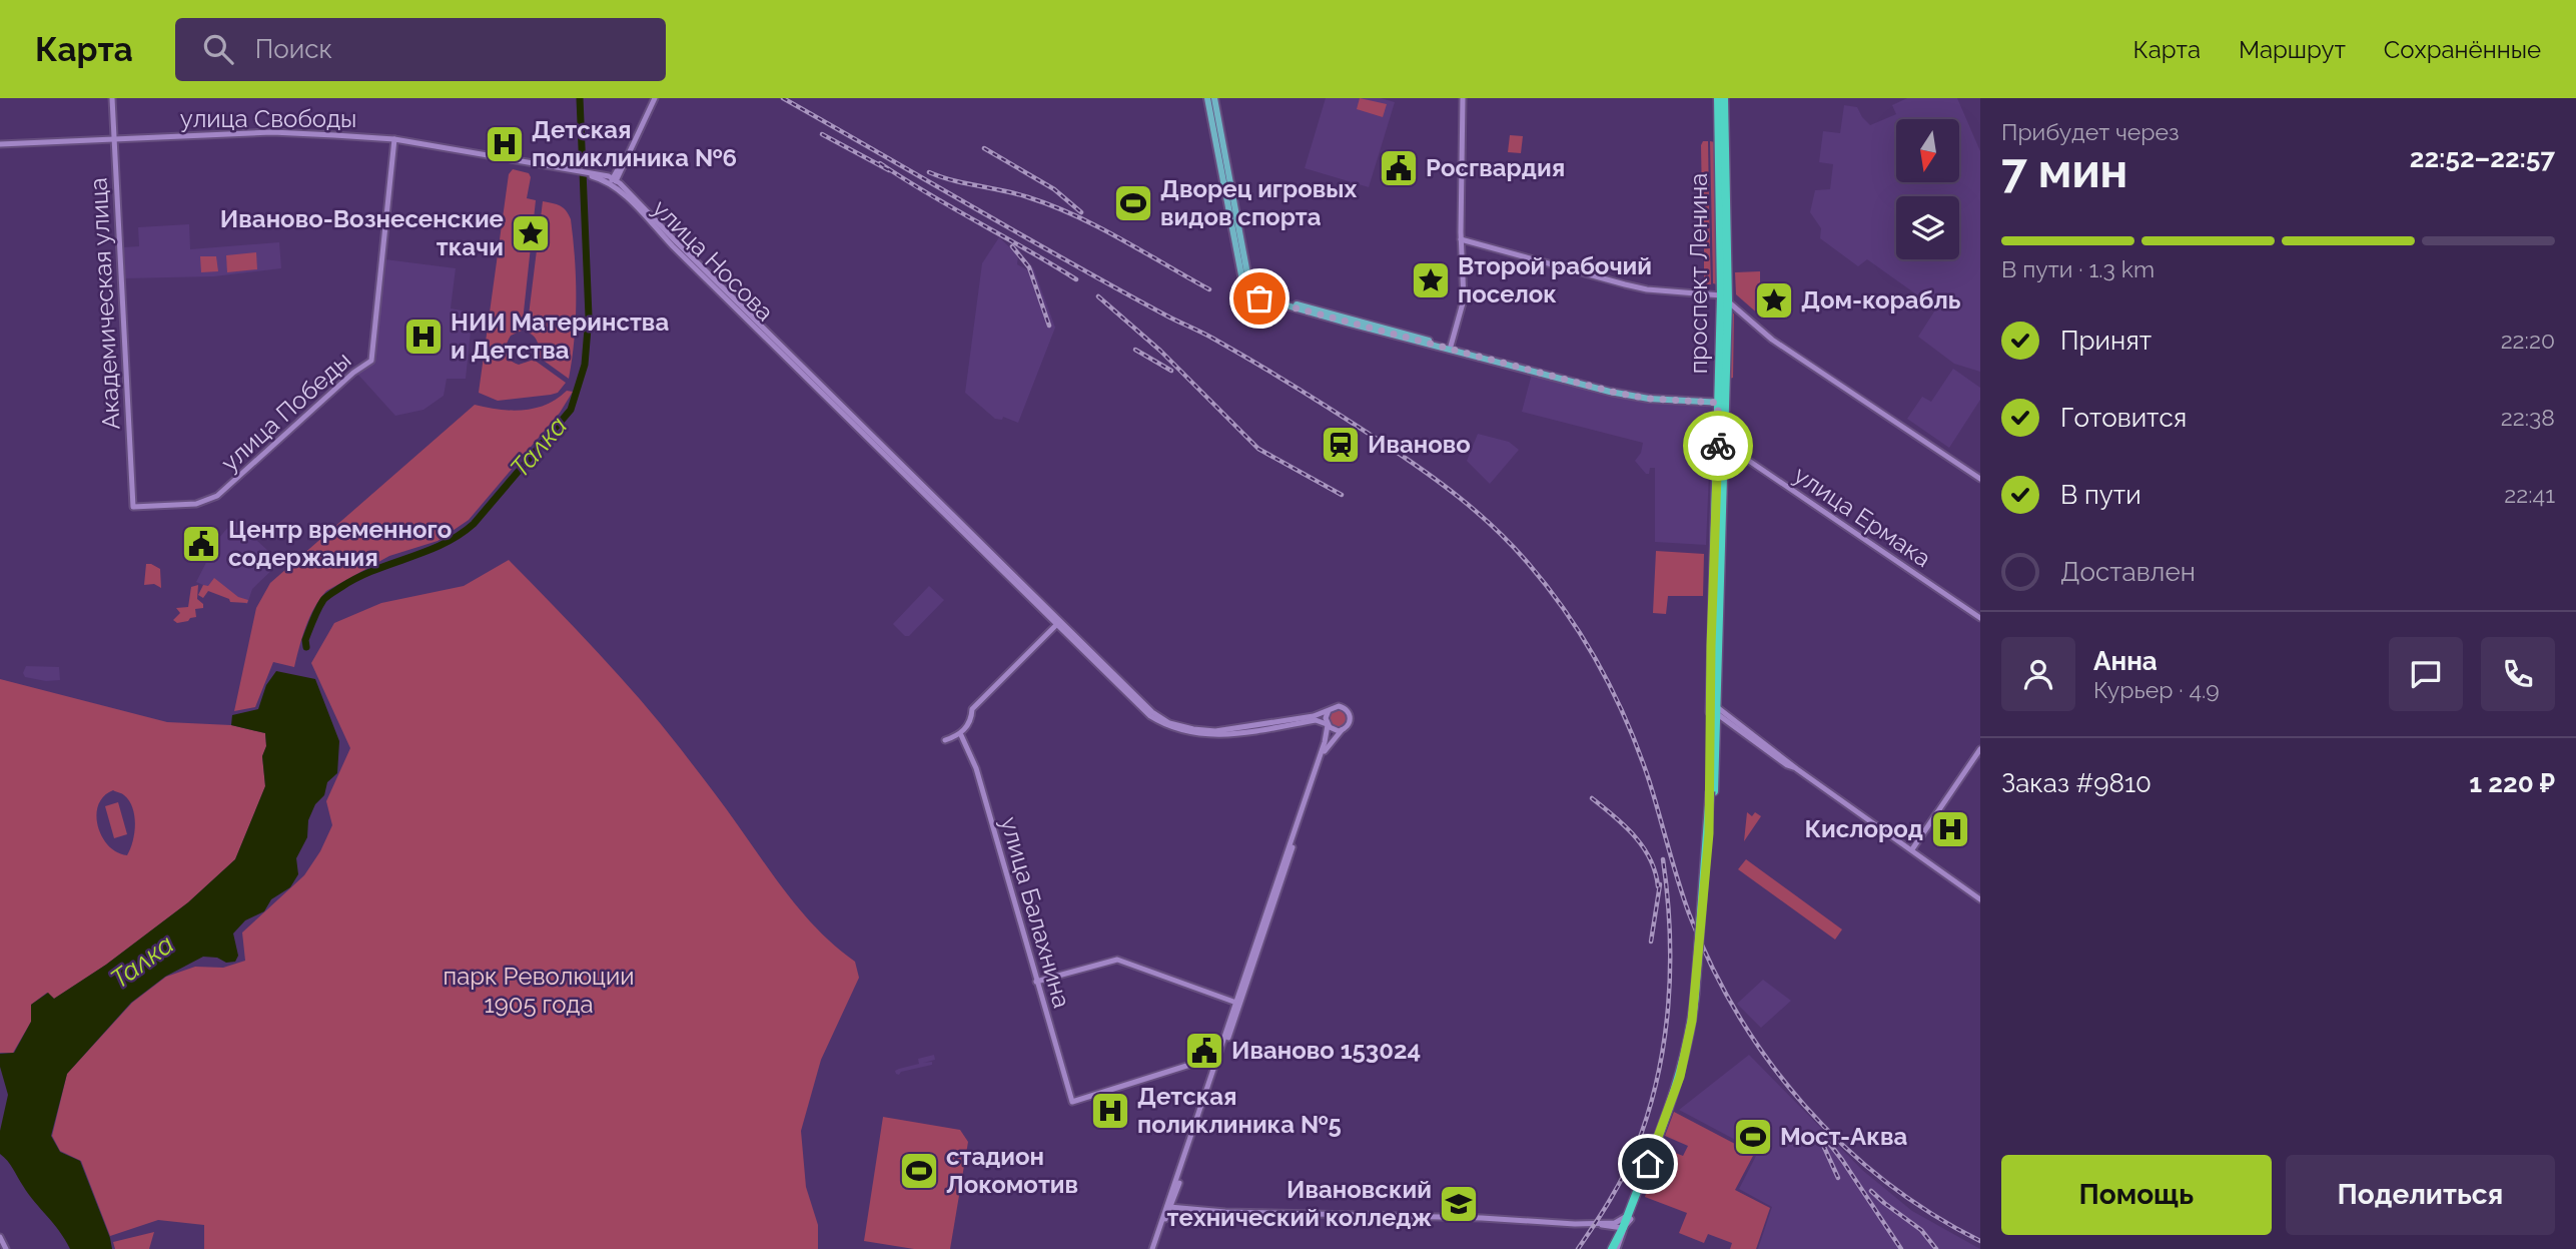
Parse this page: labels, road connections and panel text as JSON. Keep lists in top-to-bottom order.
{
  "streets": {
    "highway": ["проспект Ленина"],
    "main road": [
      "улица Свободы",
      "улица Носова",
      "Академическая улица",
      "улица Победы",
      "улица Ермака",
      "улица Балахнина"
    ]
  },
  "crossings": [
    ["улица Свободы", "улица Носова"],
    ["улица Свободы", "Академическая улица"],
    ["улица Свободы", "улица Победы"],
    ["проспект Ленина", "улица Ермака"],
    ["Академическая улица", "улица Победы"]
  ],
  "water": ["Талка"],
  "parks": ["парк Революции 1905 года"],
  "places": {
    "hospital": [
      "Детская поликлиника №6",
      "НИИ Материнства и Детства",
      "Кислород",
      "Детская поликлиника №5"
    ],
    "public building": ["Росгвардия", "Центр временного содержания", "Иваново 153024"],
    "sports": ["Дворец игровых видов спорта", "Мост-Аква", "стадион Локомотив"],
    "place": ["Иваново-Вознесенские ткачи", "Второй рабочий поселок", "Дом-корабль"],
    "station": ["Иваново"],
    "school or university": ["Ивановский технический колледж"]
  },
  "north": "bottom",
  "page": {
    "header": "Карта",
    "search": "Поиск",
    "nav": ["Карта", "Маршрут", "Сохранённые"],
    "heading": ["7 мин", "Прибудет через", "22:52–22:57"],
    "panel": [
      "Анна",
      "Курьер · 4.9",
      "Заказ #9810",
      "1 220 ₽"
    ],
    "bar": "В пути · 1.3 km",
    "list": [
      ["Принят", "22:20"],
      ["Готовится", "22:38"],
      ["В пути", "22:41"],
      "Доставлен"
    ],
    "buttons": ["Помощь", "Поделиться"]
  }
}
